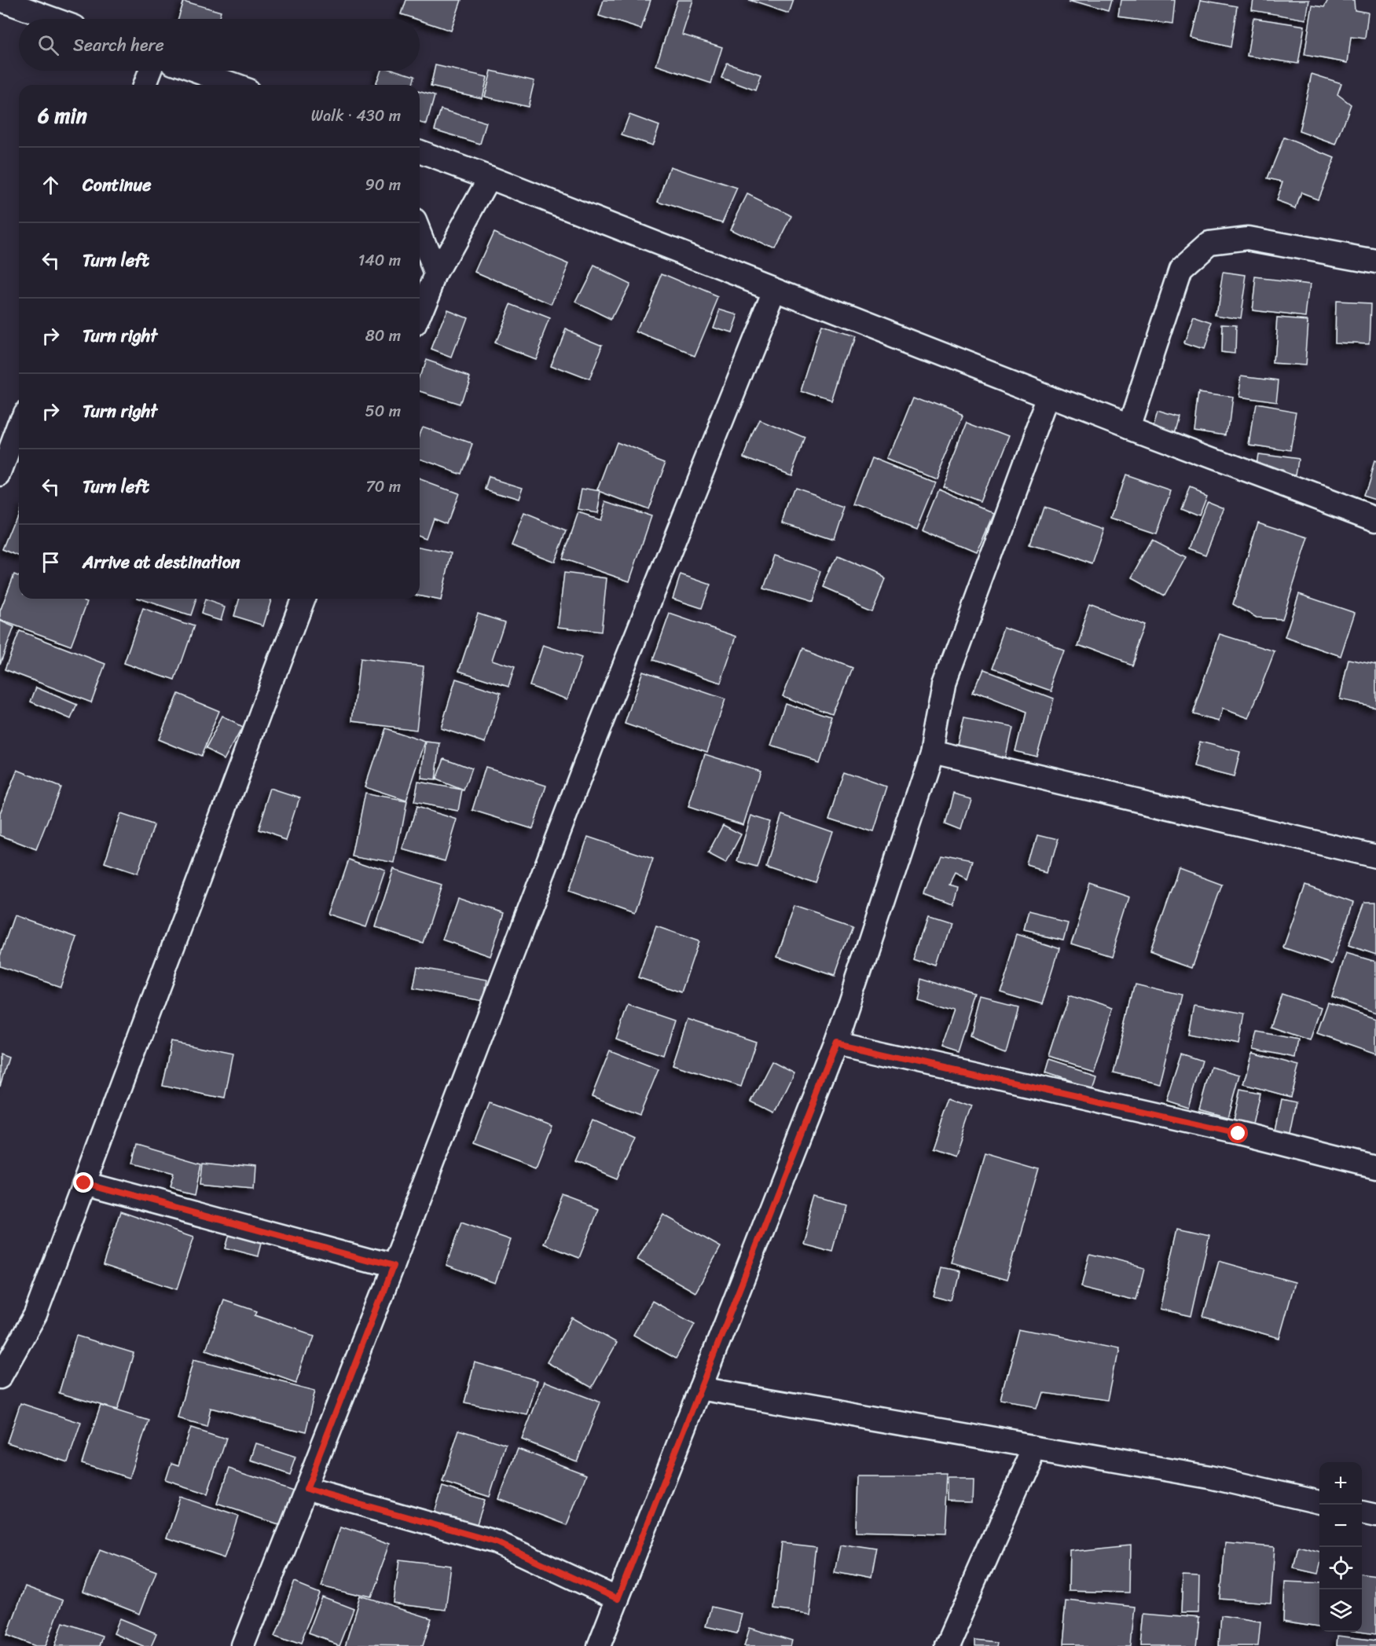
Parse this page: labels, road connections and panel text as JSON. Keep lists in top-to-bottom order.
{
  "page": {
    "search": "Search here",
    "heading": ["6 min", "Walk · 430 m"],
    "list": [
      ["Continue", "90 m"],
      ["Turn left", "140 m"],
      ["Turn right", "80 m"],
      ["Turn right", "50 m"],
      ["Turn left", "70 m"],
      "Arrive at destination"
    ],
    "map_buttons": ["+", "−"]
  }
}
